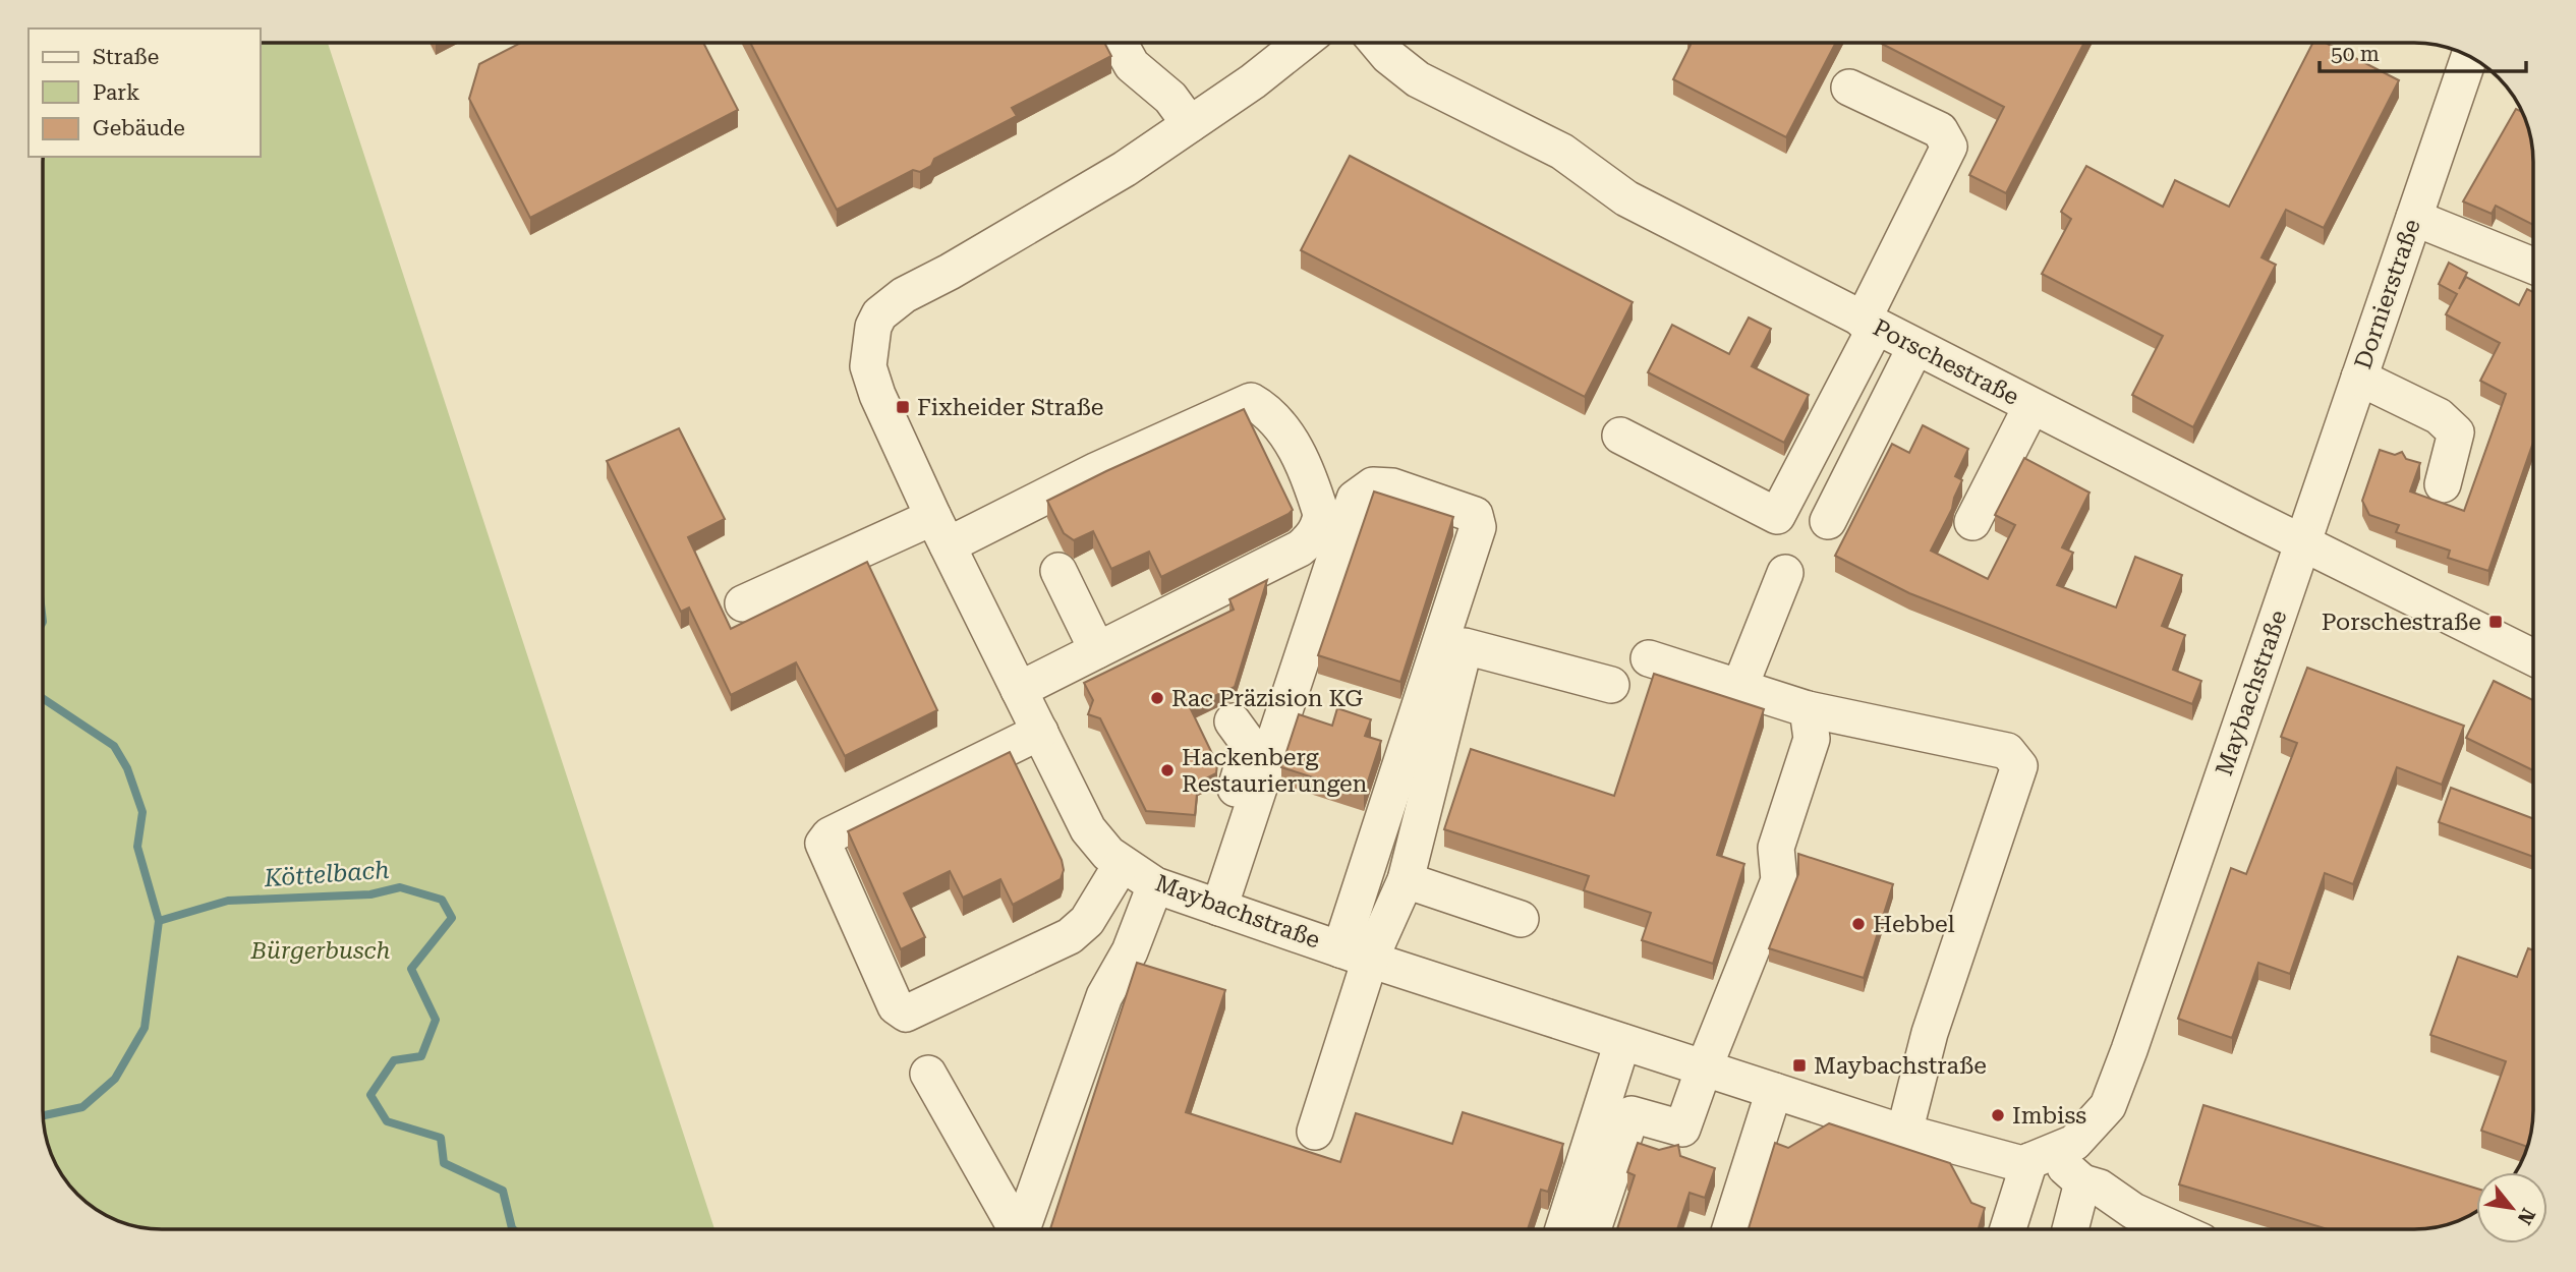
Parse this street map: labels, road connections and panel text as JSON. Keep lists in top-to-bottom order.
{
  "streets": {
    "street": ["Dornierstraße", "Porschestraße", "Maybachstraße"]
  },
  "crossings": [
    ["Dornierstraße", "Porschestraße"],
    ["Dornierstraße", "Maybachstraße"],
    ["Porschestraße", "Maybachstraße"]
  ],
  "water": ["Köttelbach"],
  "parks": ["Bürgerbusch"],
  "places": {
    "transit": ["Fixheider Straße", "Porschestraße", "Maybachstraße"],
    "other": [
      "Rac Präzision KG",
      "Hackenberg Restaurierungen",
      "Hebbel",
      "Imbiss"
    ]
  },
  "legend": ["Straße", "Park", "Gebäude"],
  "scale_bar": "50 m",
  "north": "bottom right"
}
